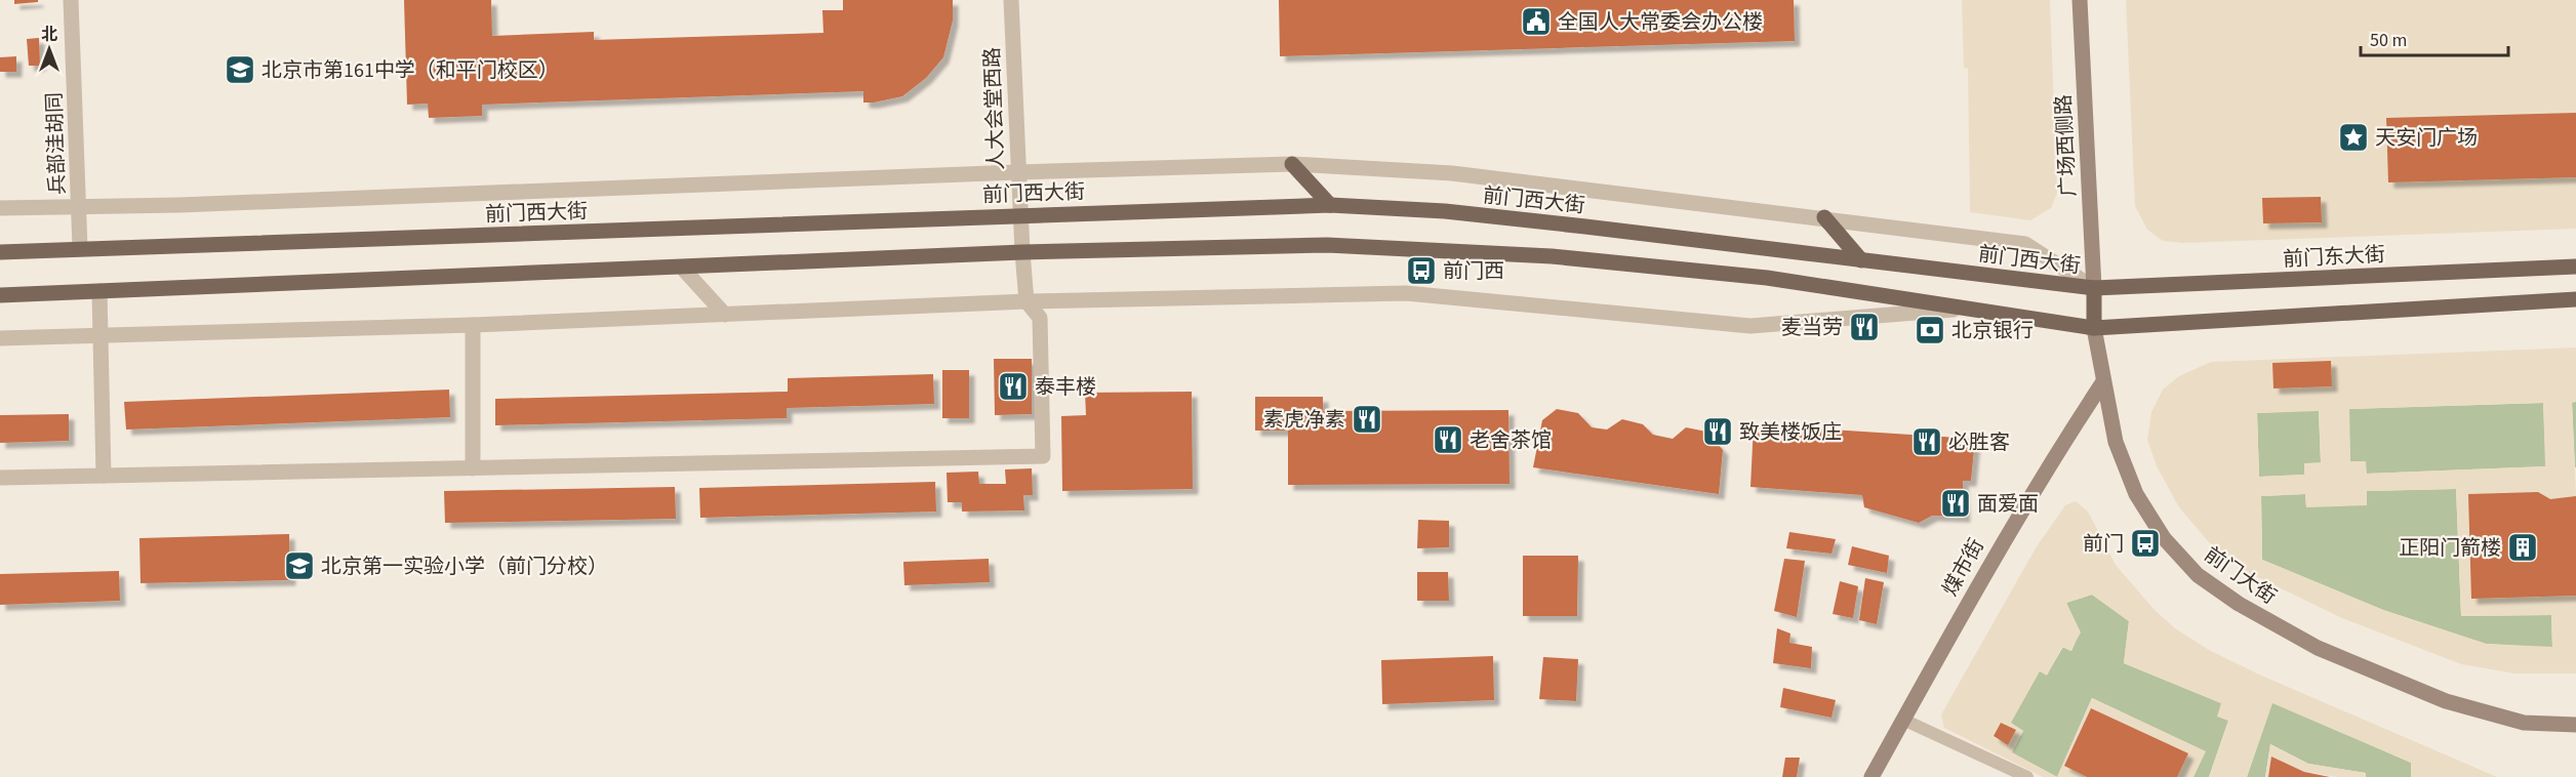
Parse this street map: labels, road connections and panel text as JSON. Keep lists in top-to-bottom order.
{
  "streets": {
    "main road": [
      "广场西侧路",
      "前门西大街",
      "前门东大街",
      "煤市街",
      "前门大街"
    ],
    "street": ["人大会堂西路", "兵部洼胡同"]
  },
  "crossings": [
    ["人大会堂西路", "前门西大街"],
    ["兵部洼胡同", "前门西大街"],
    ["广场西侧路", "前门西大街"],
    ["广场西侧路", "前门东大街"],
    ["前门西大街", "前门东大街"],
    ["煤市街", "前门大街"]
  ],
  "places": {
    "public building": ["全国人大常委会办公楼"],
    "school or university": ["北京市第161中学（和平门校区）", "北京第一实验小学（前门分校）"],
    "place": ["天安门广场"],
    "bus stop": ["前门西", "前门"],
    "restaurant": [
      "麦当劳",
      "泰丰楼",
      "素虎净素",
      "致美楼饭庄",
      "老舍茶馆",
      "必胜客",
      "面爱面"
    ],
    "bank": ["北京银行"],
    "building": ["正阳门箭楼"]
  },
  "scale_bar": "50 m",
  "north": "top"
}
